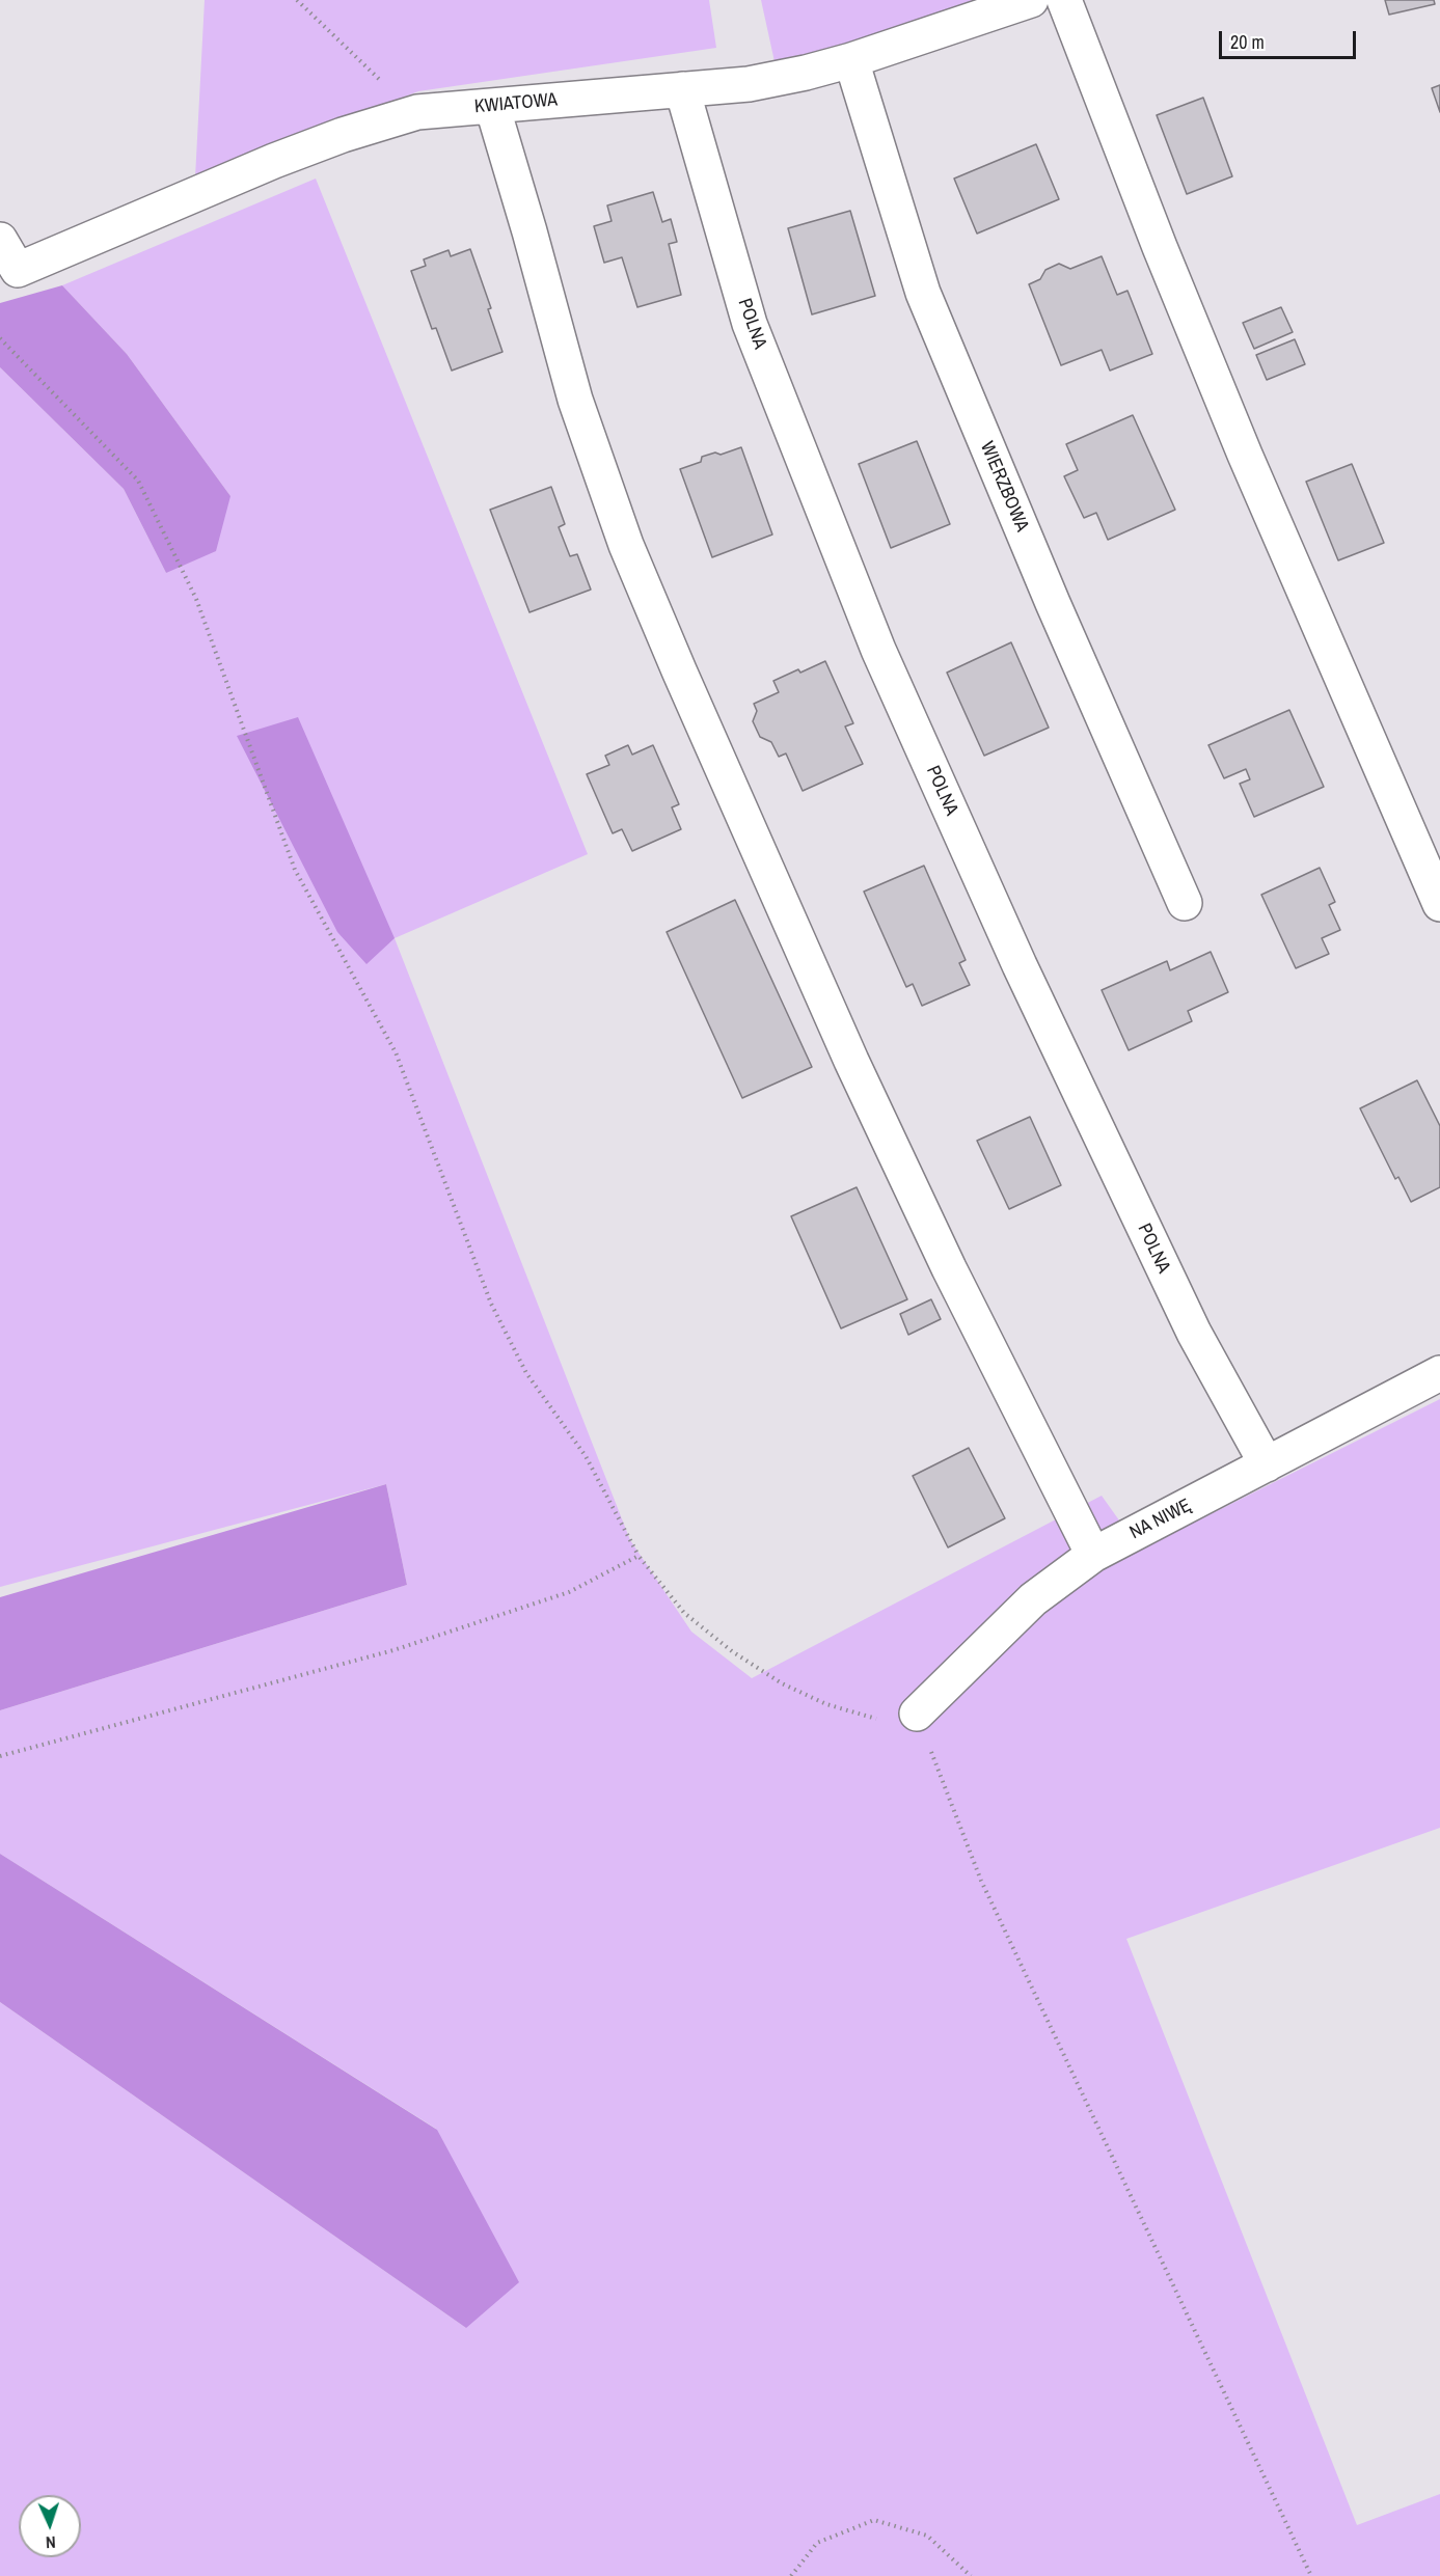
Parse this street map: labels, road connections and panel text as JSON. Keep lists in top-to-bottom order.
{
  "streets": {
    "street": [
      "KWIATOWA",
      "POLNA",
      "WIERZBOWA",
      "NA NIWĘ"
    ]
  },
  "crossings": [
    ["KWIATOWA", "POLNA"],
    ["KWIATOWA", "WIERZBOWA"],
    ["POLNA", "NA NIWĘ"]
  ],
  "scale_bar": "20 m",
  "north": "bottom"
}
